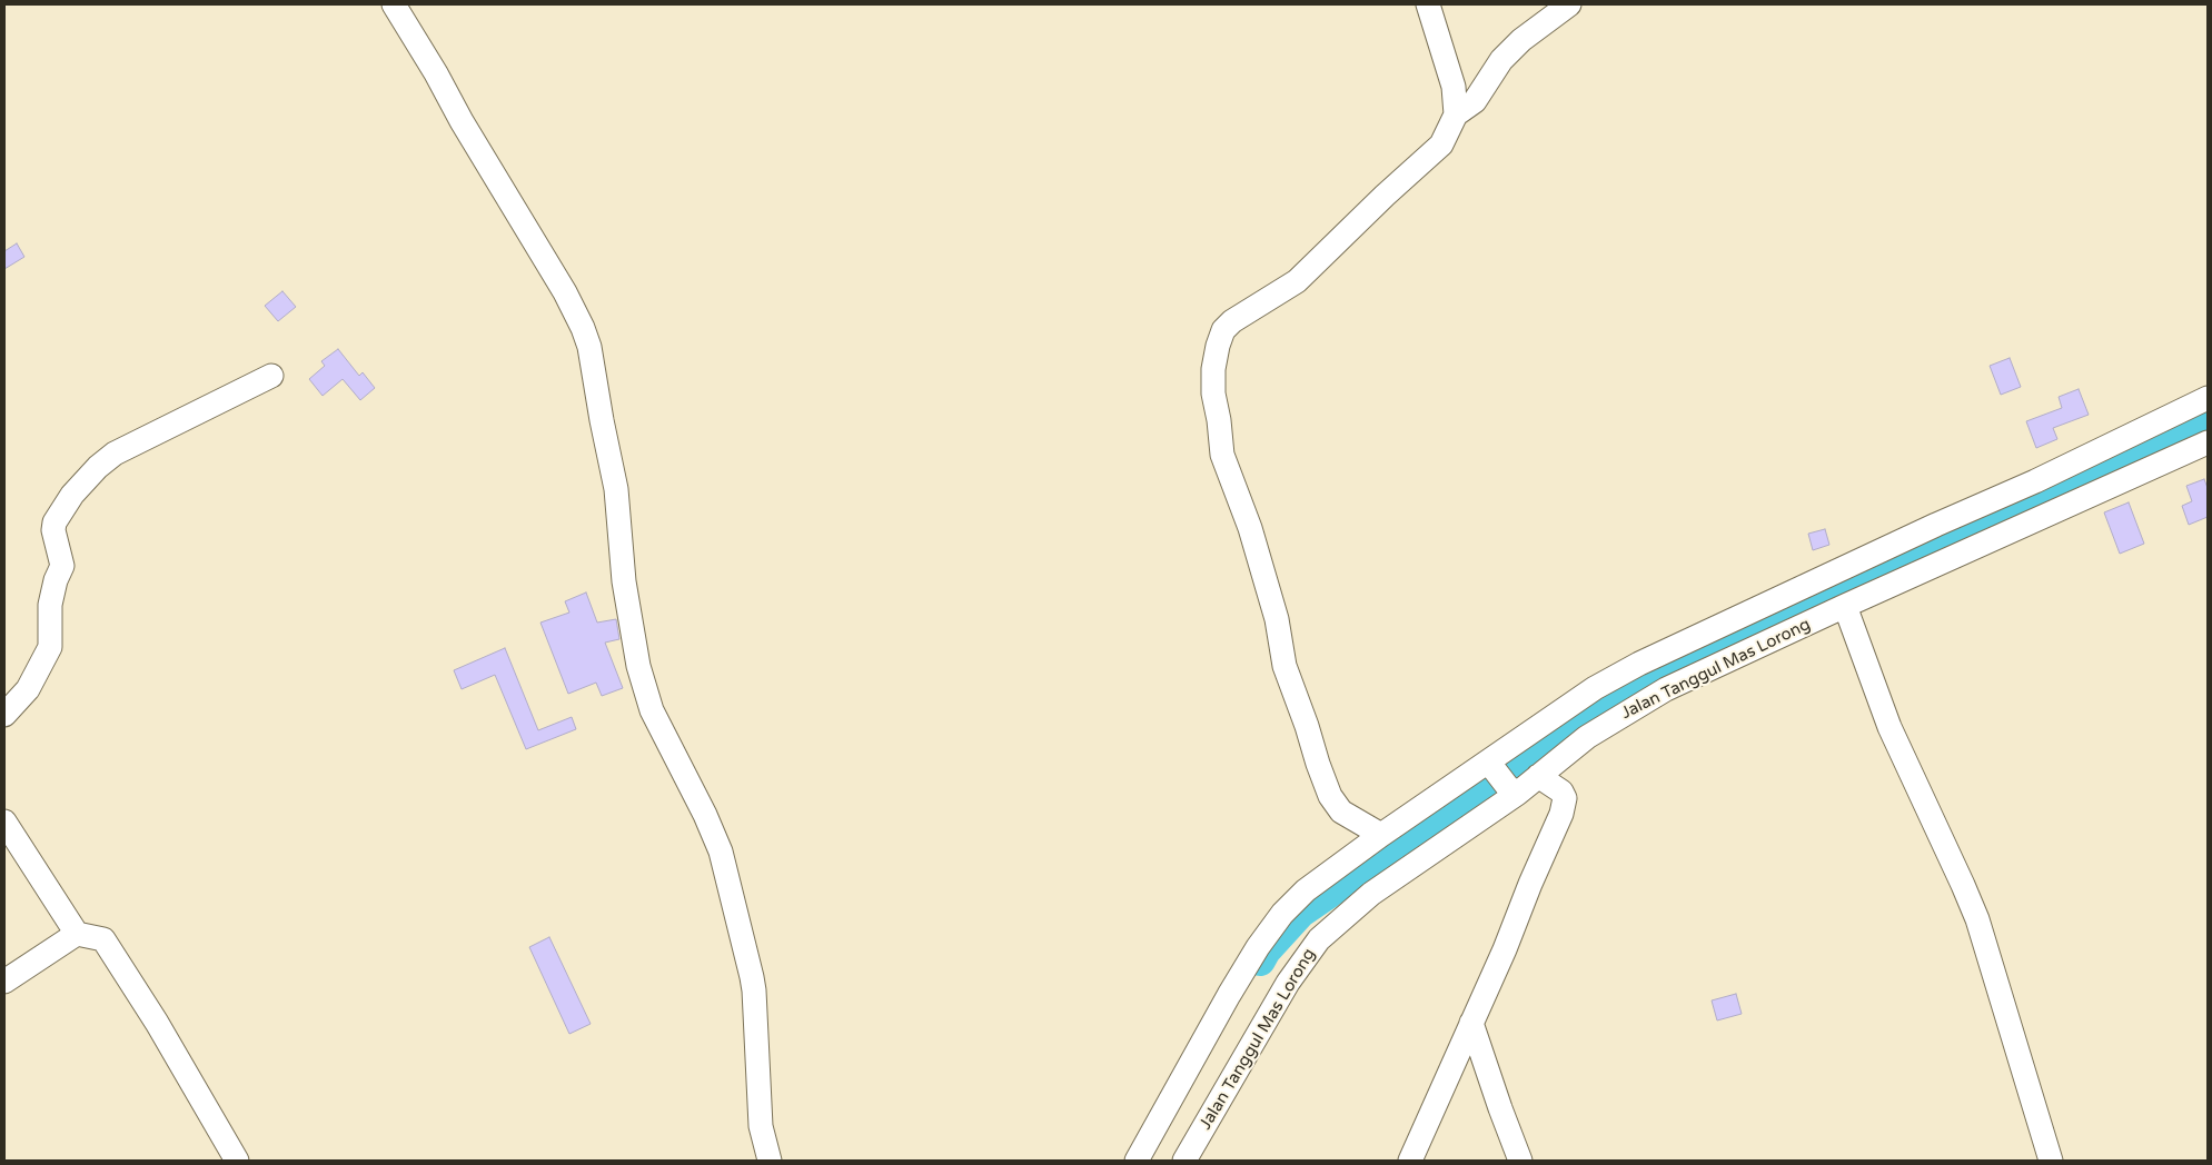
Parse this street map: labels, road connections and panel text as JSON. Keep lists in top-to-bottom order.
{
  "streets": {
    "street": ["Jalan Tanggul Mas Lorong"]
  }
}
